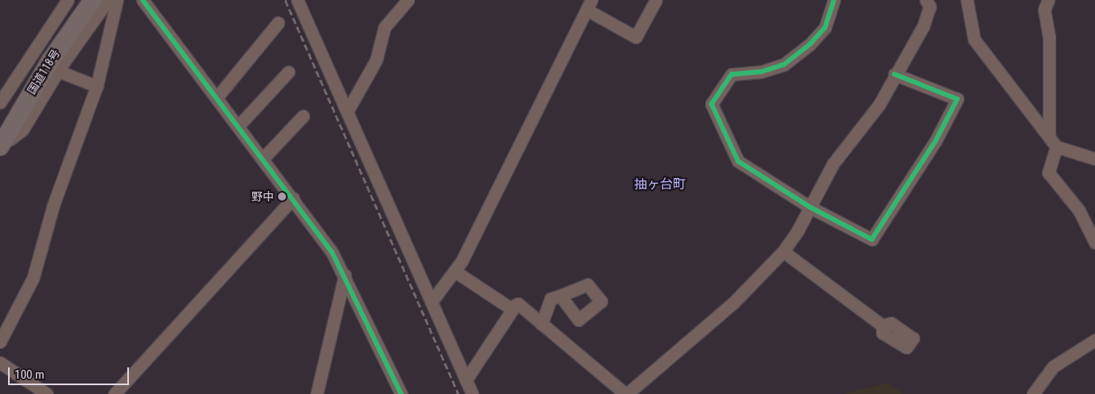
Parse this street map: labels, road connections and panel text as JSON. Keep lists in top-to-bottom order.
{
  "streets": {
    "highway": ["国道118号"]
  },
  "districts": ["抽ヶ台町"],
  "places": ["野中"],
  "scale_bar": "100 m"
}
